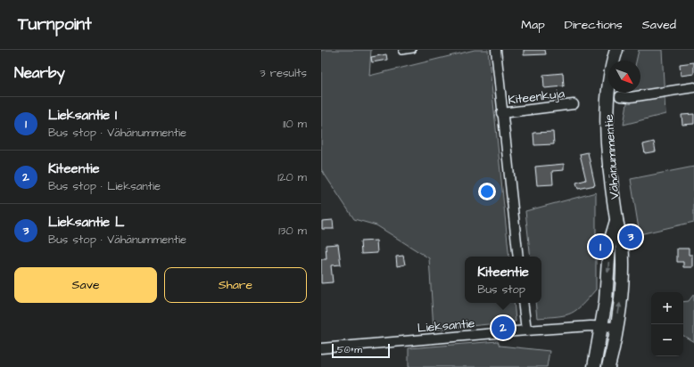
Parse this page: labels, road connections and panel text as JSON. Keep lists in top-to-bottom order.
{
  "streets": {
    "main road": ["Vähänummentie"],
    "street": ["Kiteenkuja", "Lieksantie"]
  },
  "crossings": [
    ["Vähänummentie", "Lieksantie"]
  ],
  "scale_bar": "50 m",
  "north": "bottom right",
  "page": {
    "header": "Turnpoint",
    "nav": ["Map", "Directions", "Saved"],
    "heading": ["Nearby", "3 results"],
    "list": [
      {
        "mark": "1",
        "name": "Lieksantie I",
        "note": "Bus stop · Vähänummentie",
        "value": "110 m"
      },
      {
        "mark": "2",
        "name": "Kiteentie",
        "note": "Bus stop · Lieksantie",
        "value": "120 m"
      },
      {
        "mark": "3",
        "name": "Lieksantie L",
        "note": "Bus stop · Vähänummentie",
        "value": "130 m"
      }
    ],
    "pins": ["3", "1", "2"],
    "buttons": ["Save", "Share"],
    "popup": ["Kiteentie", "Bus stop"],
    "map_buttons": ["+", "−"],
    "scale": "50 m"
  }
}
